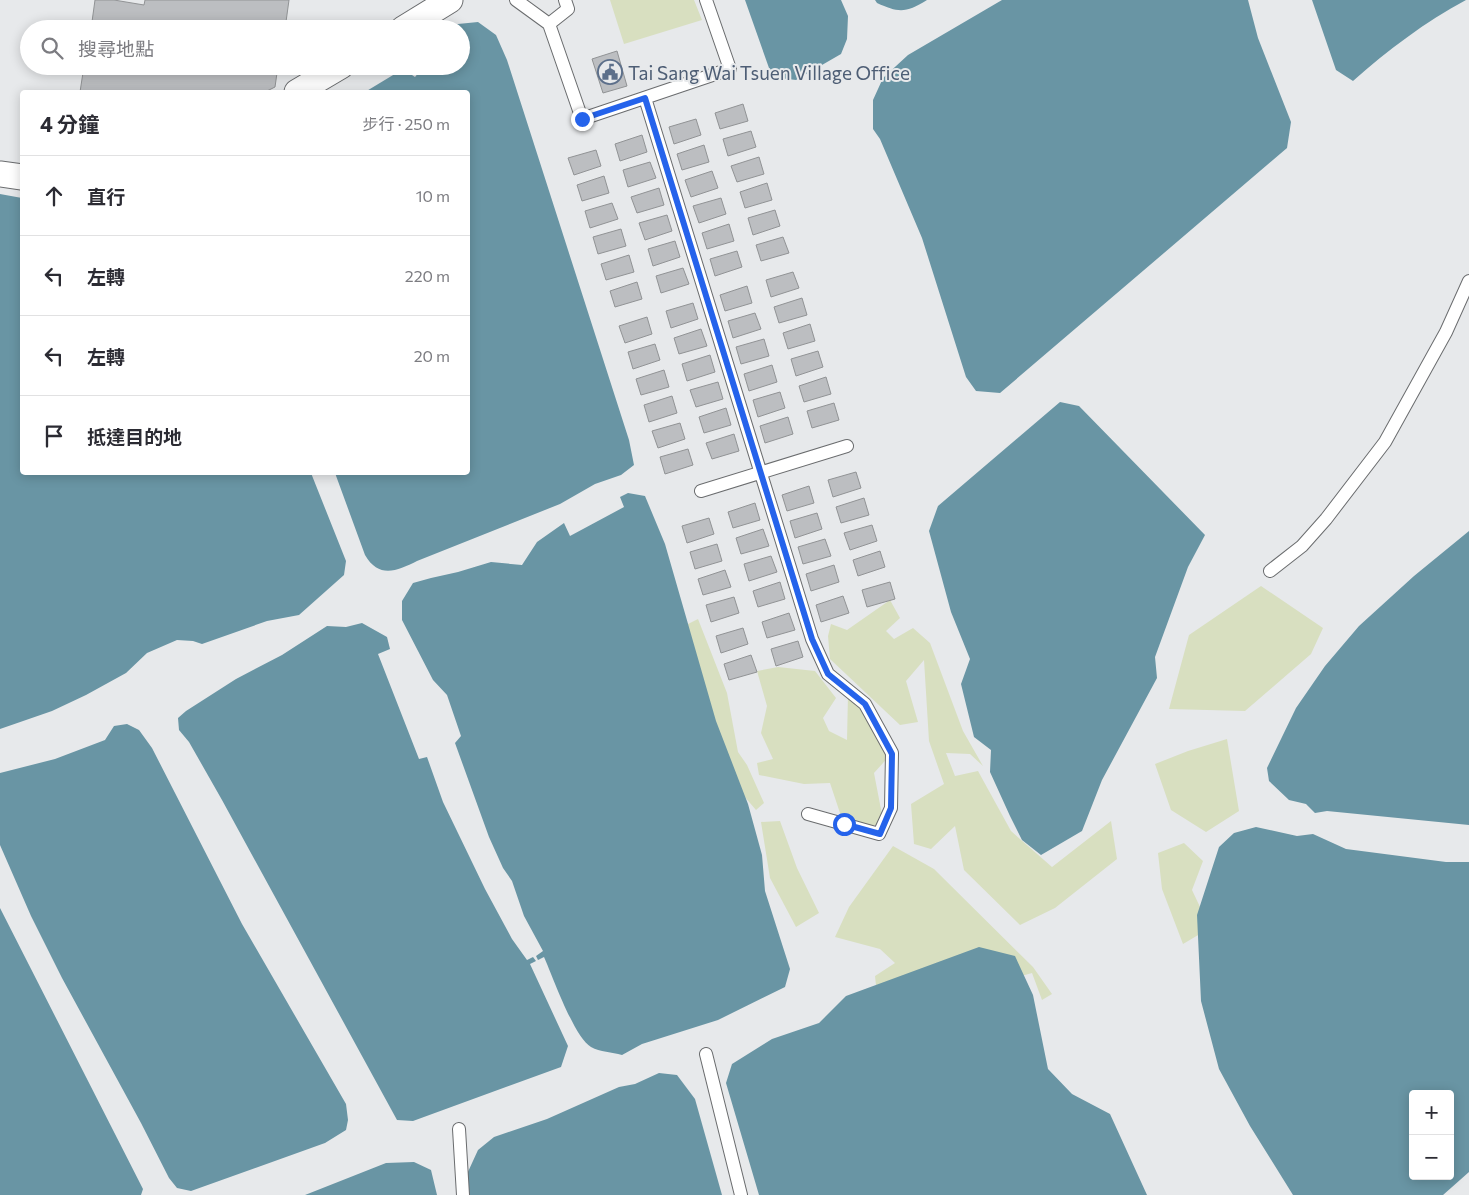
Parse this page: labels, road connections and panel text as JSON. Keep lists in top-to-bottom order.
{
  "places": {
    "public building": ["Tai Sang Wai Tsuen Village Office"]
  },
  "page": {
    "search": "搜尋地點",
    "heading": ["4 分鐘", "步行 · 250 m"],
    "list": [
      ["直行", "10 m"],
      ["左轉", "220 m"],
      ["左轉", "20 m"],
      "抵達目的地"
    ],
    "map_buttons": ["+", "−"]
  }
}
